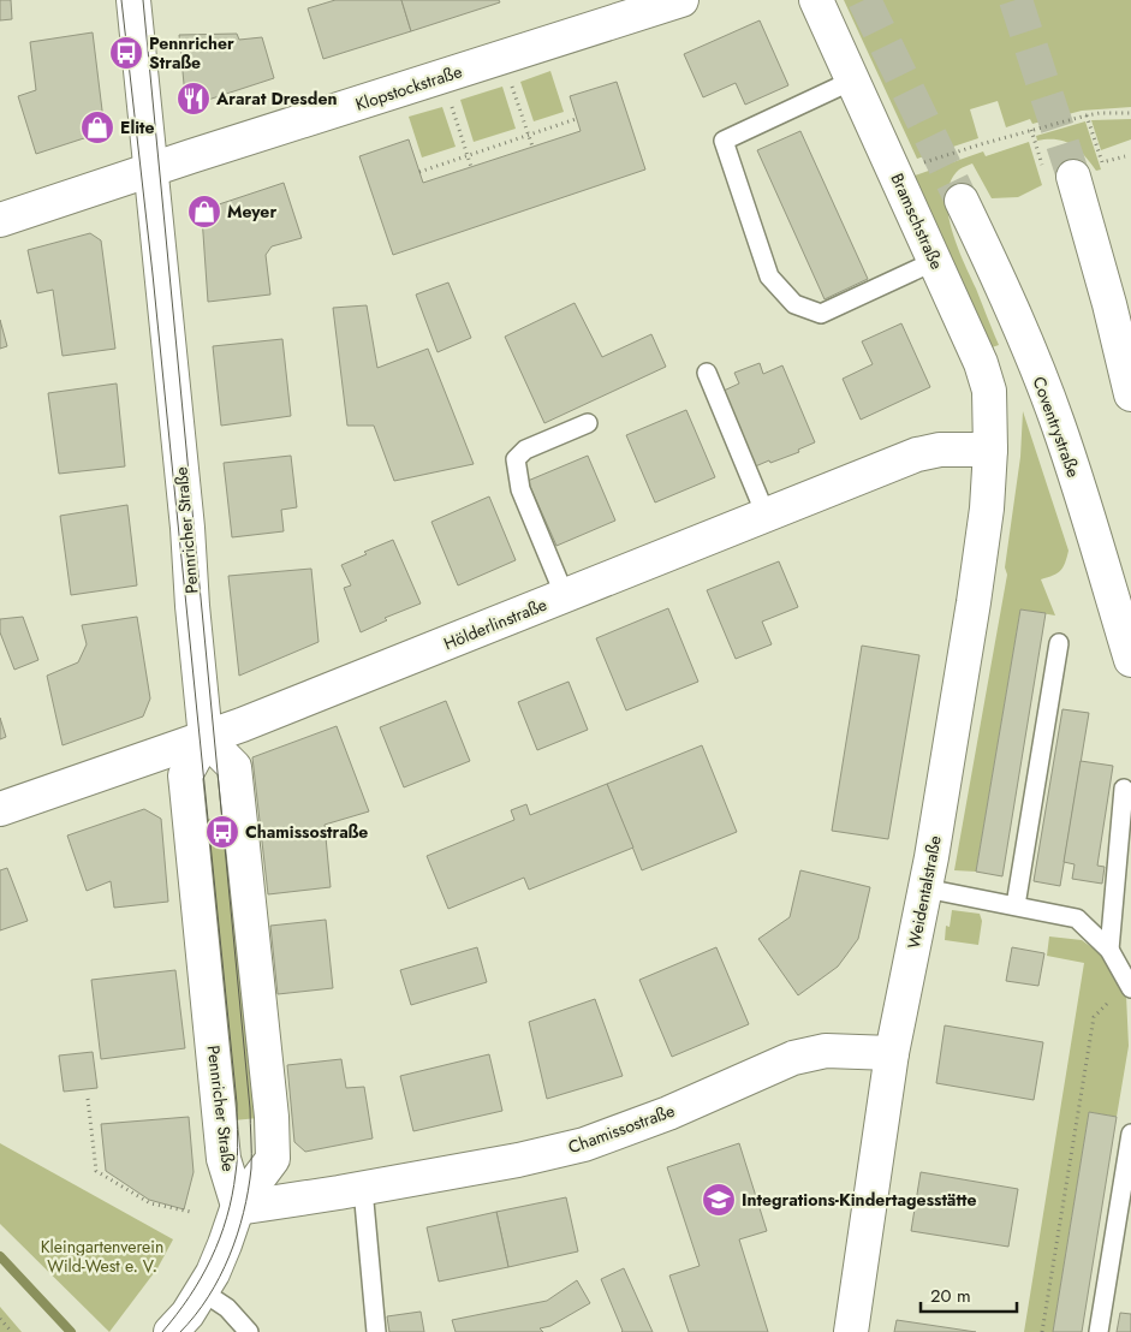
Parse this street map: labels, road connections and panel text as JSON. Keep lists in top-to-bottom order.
{
  "streets": {
    "street": [
      "Klopstockstraße",
      "Bramschstraße",
      "Coventrystraße",
      "Pennricher Straße",
      "Hölderlinstraße",
      "Weidentalstraße",
      "Chamissostraße"
    ]
  },
  "crossings": [
    ["Klopstockstraße", "Pennricher Straße"],
    ["Bramschstraße", "Hölderlinstraße"],
    ["Bramschstraße", "Weidentalstraße"],
    ["Pennricher Straße", "Hölderlinstraße"],
    ["Pennricher Straße", "Chamissostraße"],
    ["Hölderlinstraße", "Weidentalstraße"],
    ["Weidentalstraße", "Chamissostraße"]
  ],
  "parks": ["Kleingartenverein Wild-West e. V."],
  "places": {
    "bus stop": ["Pennricher Straße", "Chamissostraße"],
    "restaurant": ["Ararat Dresden"],
    "shop": ["Elite", "Meyer"],
    "school or university": ["Integrations-Kindertagesstätte"]
  },
  "scale_bar": "20 m"
}
